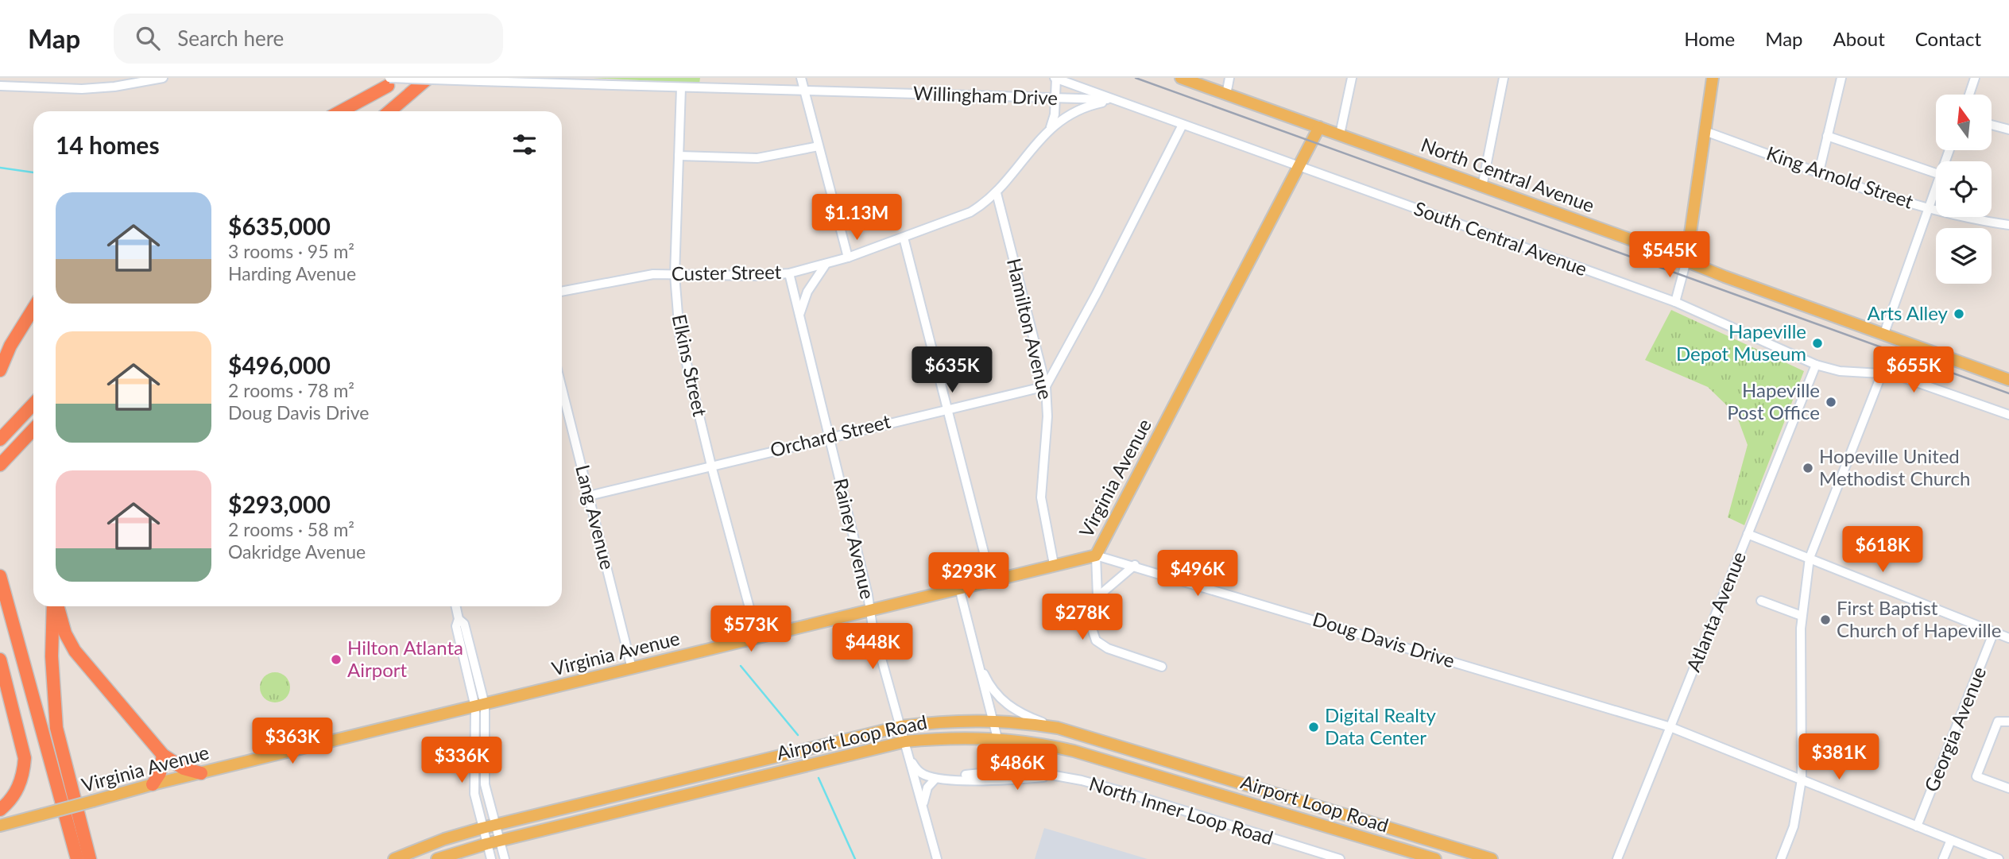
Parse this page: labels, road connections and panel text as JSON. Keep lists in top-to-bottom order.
{
  "streets": {
    "main road": ["North Central Avenue", "Virginia Avenue", "Airport Loop Road"],
    "street": [
      "Willingham Drive",
      "King Arnold Street",
      "South Central Avenue",
      "Custer Street",
      "Hamilton Avenue",
      "Elkins Street",
      "Orchard Street",
      "Lang Avenue",
      "Rainey Avenue",
      "Atlanta Avenue",
      "Doug Davis Drive",
      "Georgia Avenue",
      "North Inner Loop Road"
    ]
  },
  "crossings": [
    ["Willingham Drive", "South Central Avenue"],
    ["Willingham Drive", "Custer Street"],
    ["Willingham Drive", "Elkins Street"],
    ["North Central Avenue", "Virginia Avenue"],
    ["South Central Avenue", "Custer Street"],
    ["South Central Avenue", "Virginia Avenue"],
    ["South Central Avenue", "Atlanta Avenue"],
    ["Custer Street", "Hamilton Avenue"],
    ["Custer Street", "Elkins Street"],
    ["Custer Street", "Rainey Avenue"],
    ["Hamilton Avenue", "Orchard Street"],
    ["Hamilton Avenue", "Virginia Avenue"],
    ["Elkins Street", "Orchard Street"],
    ["Elkins Street", "Virginia Avenue"],
    ["Orchard Street", "Lang Avenue"],
    ["Orchard Street", "Rainey Avenue"],
    ["Virginia Avenue", "Lang Avenue"],
    ["Virginia Avenue", "Rainey Avenue"],
    ["Virginia Avenue", "Doug Davis Drive"],
    ["Rainey Avenue", "Airport Loop Road"],
    ["Atlanta Avenue", "Doug Davis Drive"],
    ["Doug Davis Drive", "Georgia Avenue"]
  ],
  "places": [
    "Arts Alley",
    "Hapeville Depot Museum",
    "Hapeville Post Office",
    "Hopeville United Methodist Church",
    "First Baptist Church of Hapeville",
    "Hilton Atlanta Airport",
    "Digital Realty Data Center"
  ],
  "north": "top",
  "page": {
    "header": "Map",
    "search": "Search here",
    "nav": [
      "Home",
      "Map",
      "About",
      "Contact"
    ],
    "heading": "14 homes",
    "list": [
      {
        "name": "$635,000",
        "note": "3 rooms · 95 m² · Harding Avenue"
      },
      {
        "name": "$496,000",
        "note": "2 rooms · 78 m² · Doug Davis Drive"
      },
      {
        "name": "$293,000",
        "note": "2 rooms · 58 m² · Oakridge Avenue"
      }
    ],
    "price": [
      "$1.13M",
      "$545K",
      "$635K",
      "$655K",
      "$618K",
      "$496K",
      "$293K",
      "$278K",
      "$573K",
      "$448K",
      "$363K",
      "$381K",
      "$336K",
      "$486K"
    ]
  }
}
